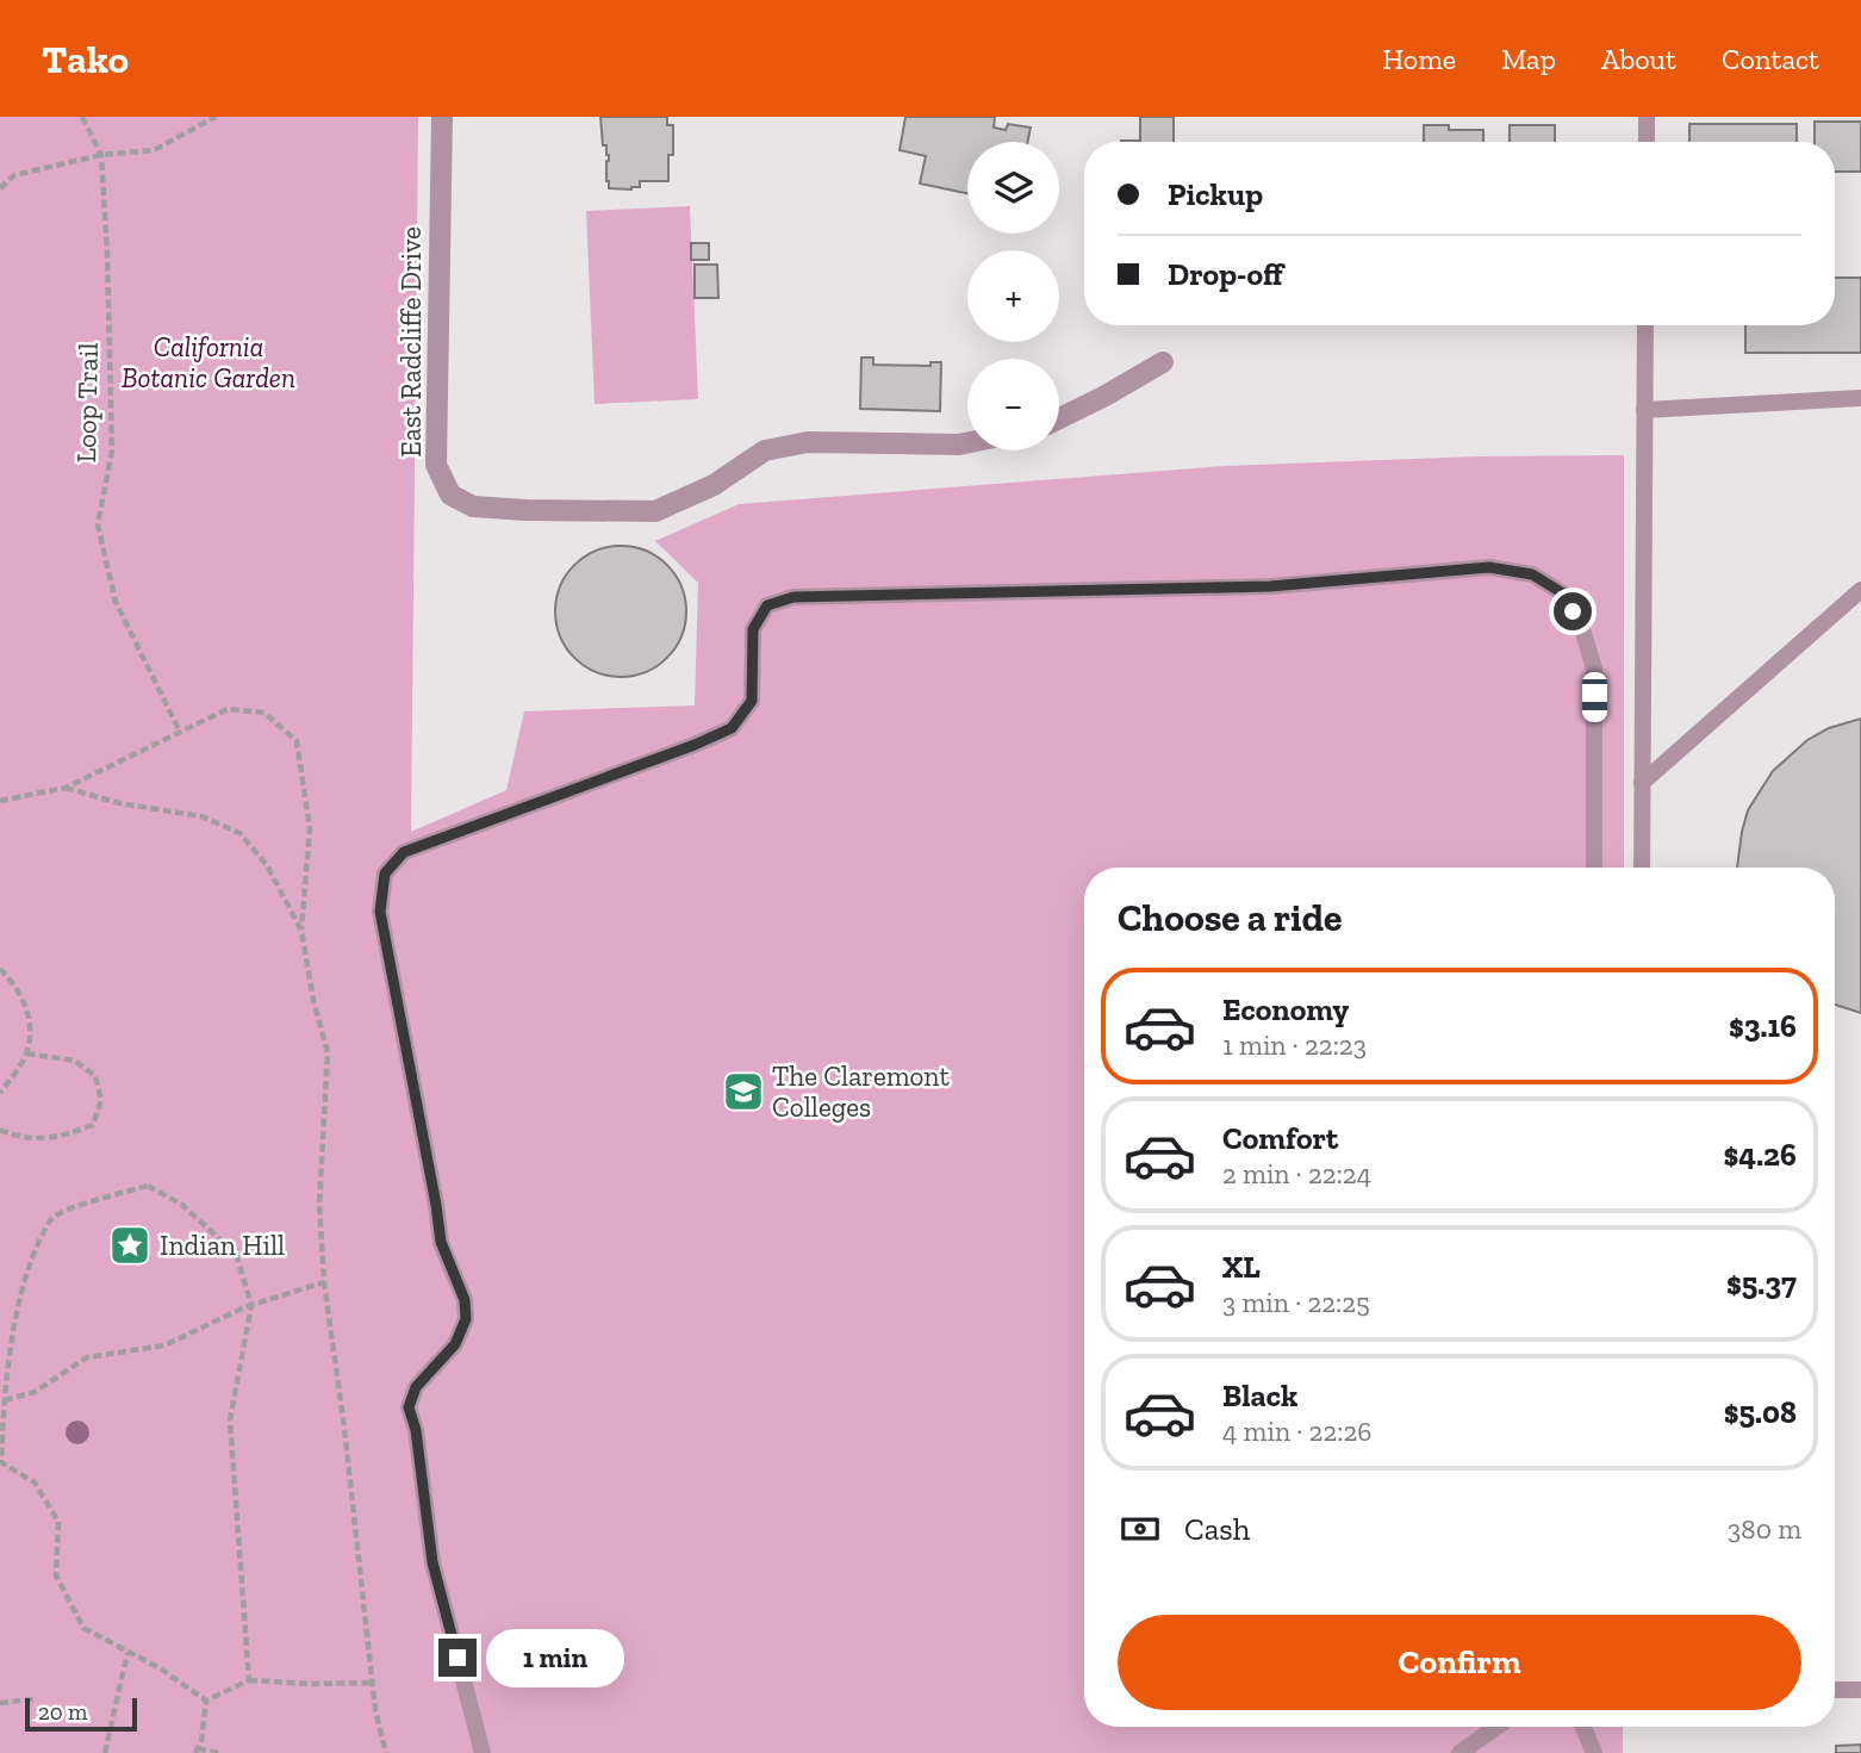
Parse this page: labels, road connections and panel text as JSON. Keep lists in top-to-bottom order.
{
  "streets": {
    "street": ["East Radcliffe Drive"],
    "path": ["Loop Trail"]
  },
  "parks": ["California Botanic Garden"],
  "places": {
    "school or university": ["The Claremont Colleges"],
    "place": ["Indian Hill"]
  },
  "scale_bar": "20 m",
  "page": {
    "header": "Tako",
    "nav": [
      "Home",
      "Map",
      "About",
      "Contact"
    ],
    "map_buttons": ["+", "−"],
    "banner": ["Pickup", "Drop-off"],
    "heading": "Choose a ride",
    "list": [
      {
        "name": "Economy",
        "note": "1 min · 22:23",
        "value": "$3.16"
      },
      {
        "name": "Comfort",
        "note": "2 min · 22:24",
        "value": "$4.26"
      },
      {
        "name": "XL",
        "note": "3 min · 22:25",
        "value": "$5.37"
      },
      {
        "name": "Black",
        "note": "4 min · 22:26",
        "value": "$5.08"
      }
    ],
    "pay": ["Cash", "380 m"],
    "buttons": "Confirm",
    "bubble": "1 min",
    "scale": "20 m"
  }
}
